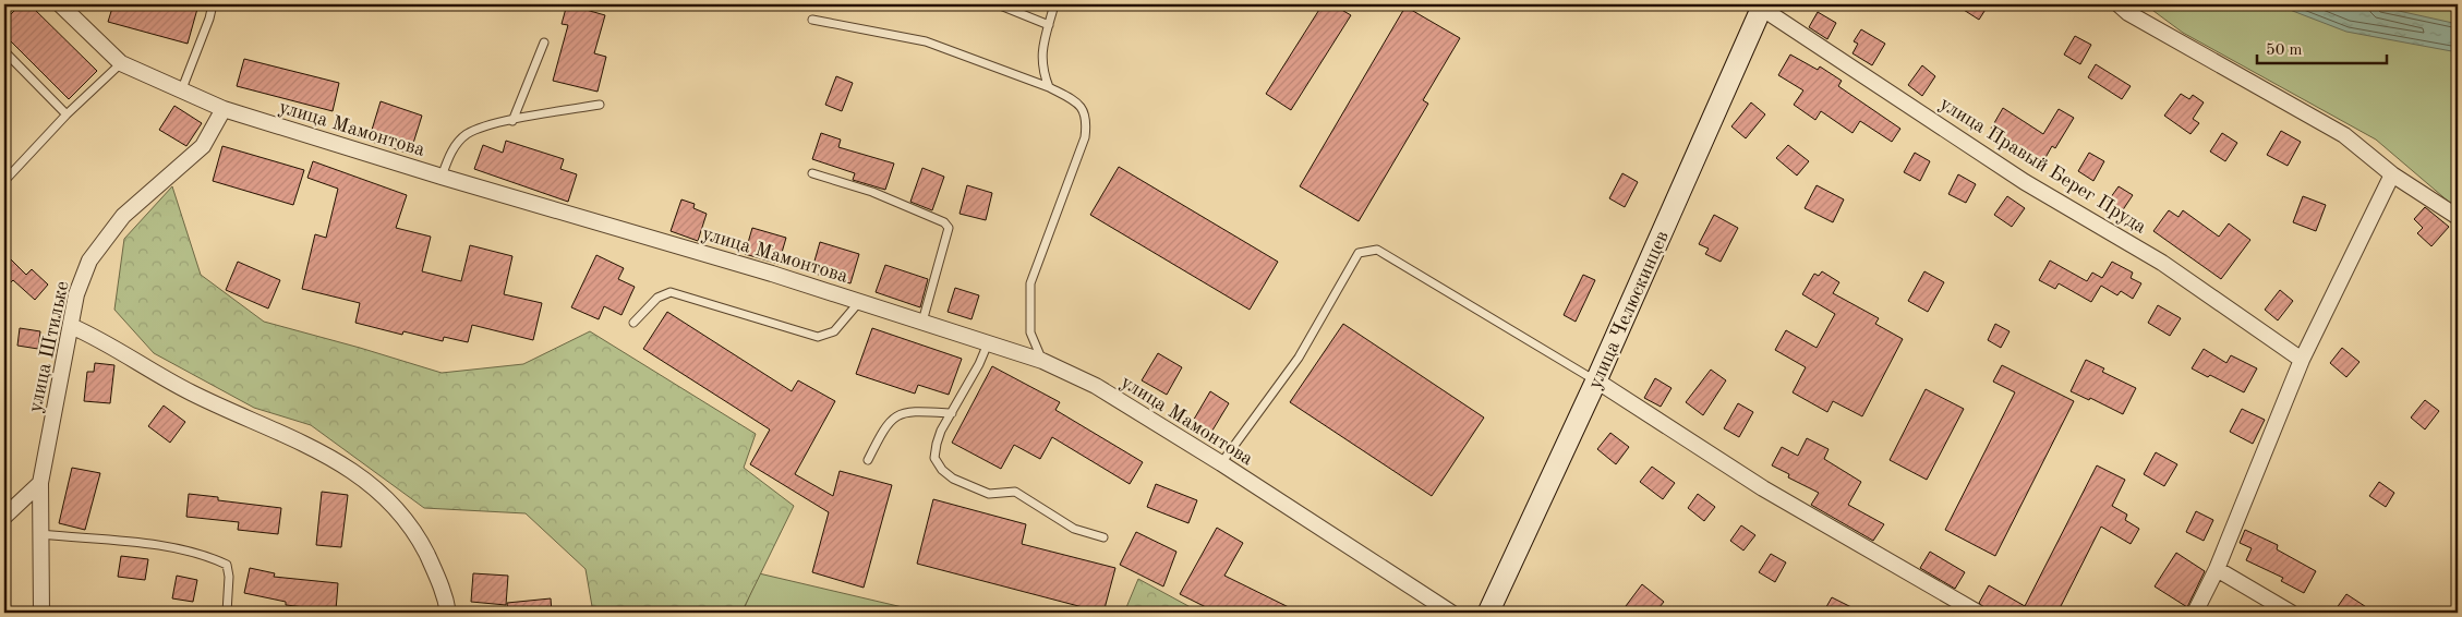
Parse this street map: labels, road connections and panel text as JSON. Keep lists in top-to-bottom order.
{
  "streets": {
    "main road": ["улица Челюскинцев"],
    "street": ["улица Мамонтова", "улица Правый Берег Пруда", "улица Штильке"]
  },
  "crossings": [
    ["улица Мамонтова", "улица Штильке"],
    ["улица Правый Берег Пруда", "улица Челюскинцев"]
  ],
  "scale_bar": "50 m"
}
